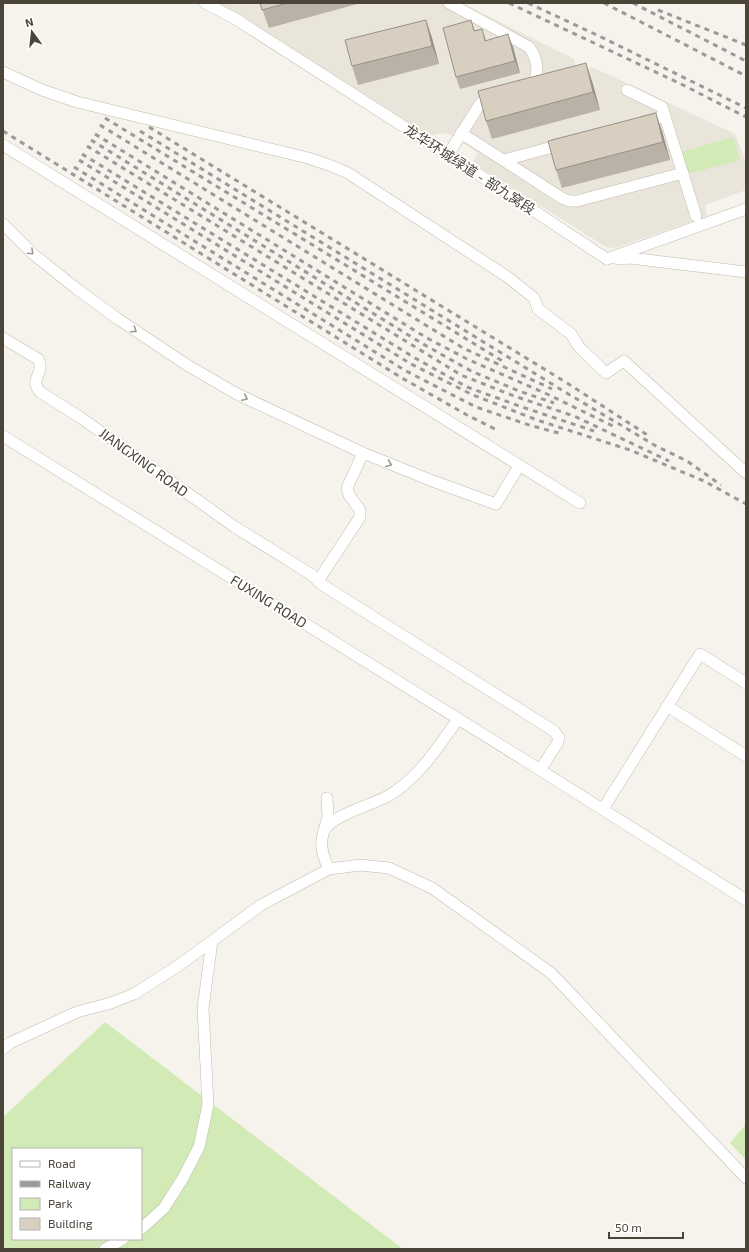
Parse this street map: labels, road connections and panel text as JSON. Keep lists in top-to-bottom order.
{
  "streets": {
    "street": ["龙华环城绿道 - 部九窝段", "JIANGXING ROAD", "FUXING ROAD"]
  },
  "legend": [
    "Road",
    "Railway",
    "Park",
    "Building"
  ],
  "scale_bar": "50 m",
  "north": "top"
}
